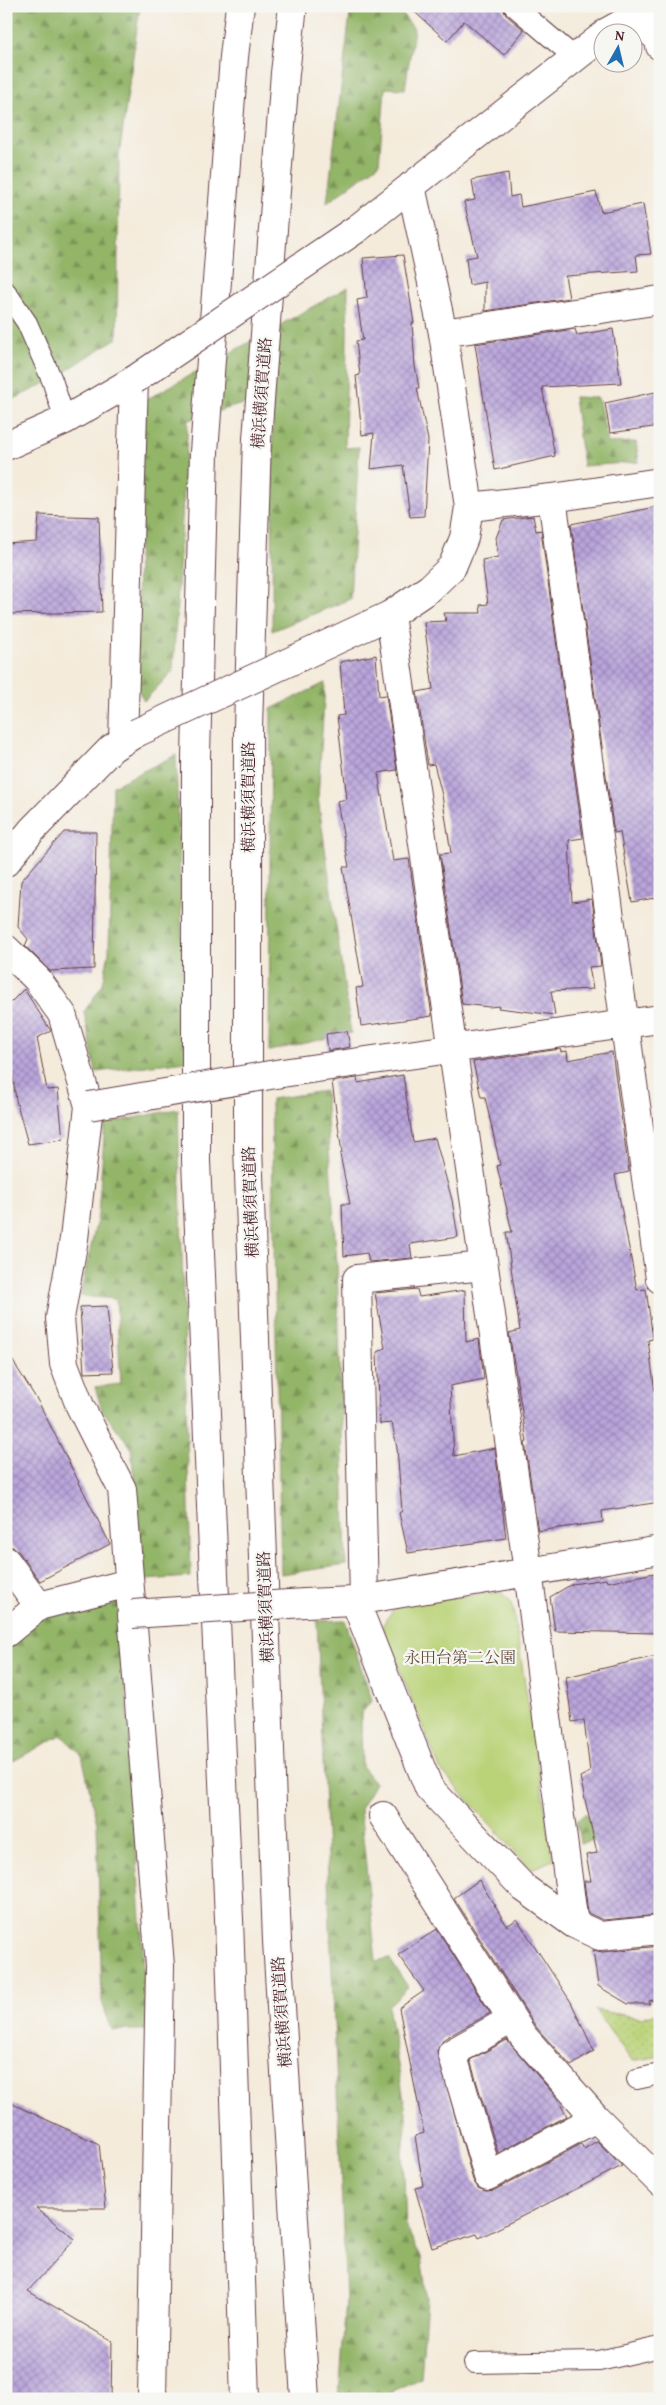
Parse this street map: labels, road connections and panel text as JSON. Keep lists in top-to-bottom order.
{
  "streets": {
    "main road": ["横浜横須賀道路"]
  },
  "parks": ["永田台第二公園"],
  "north": "top"
}
